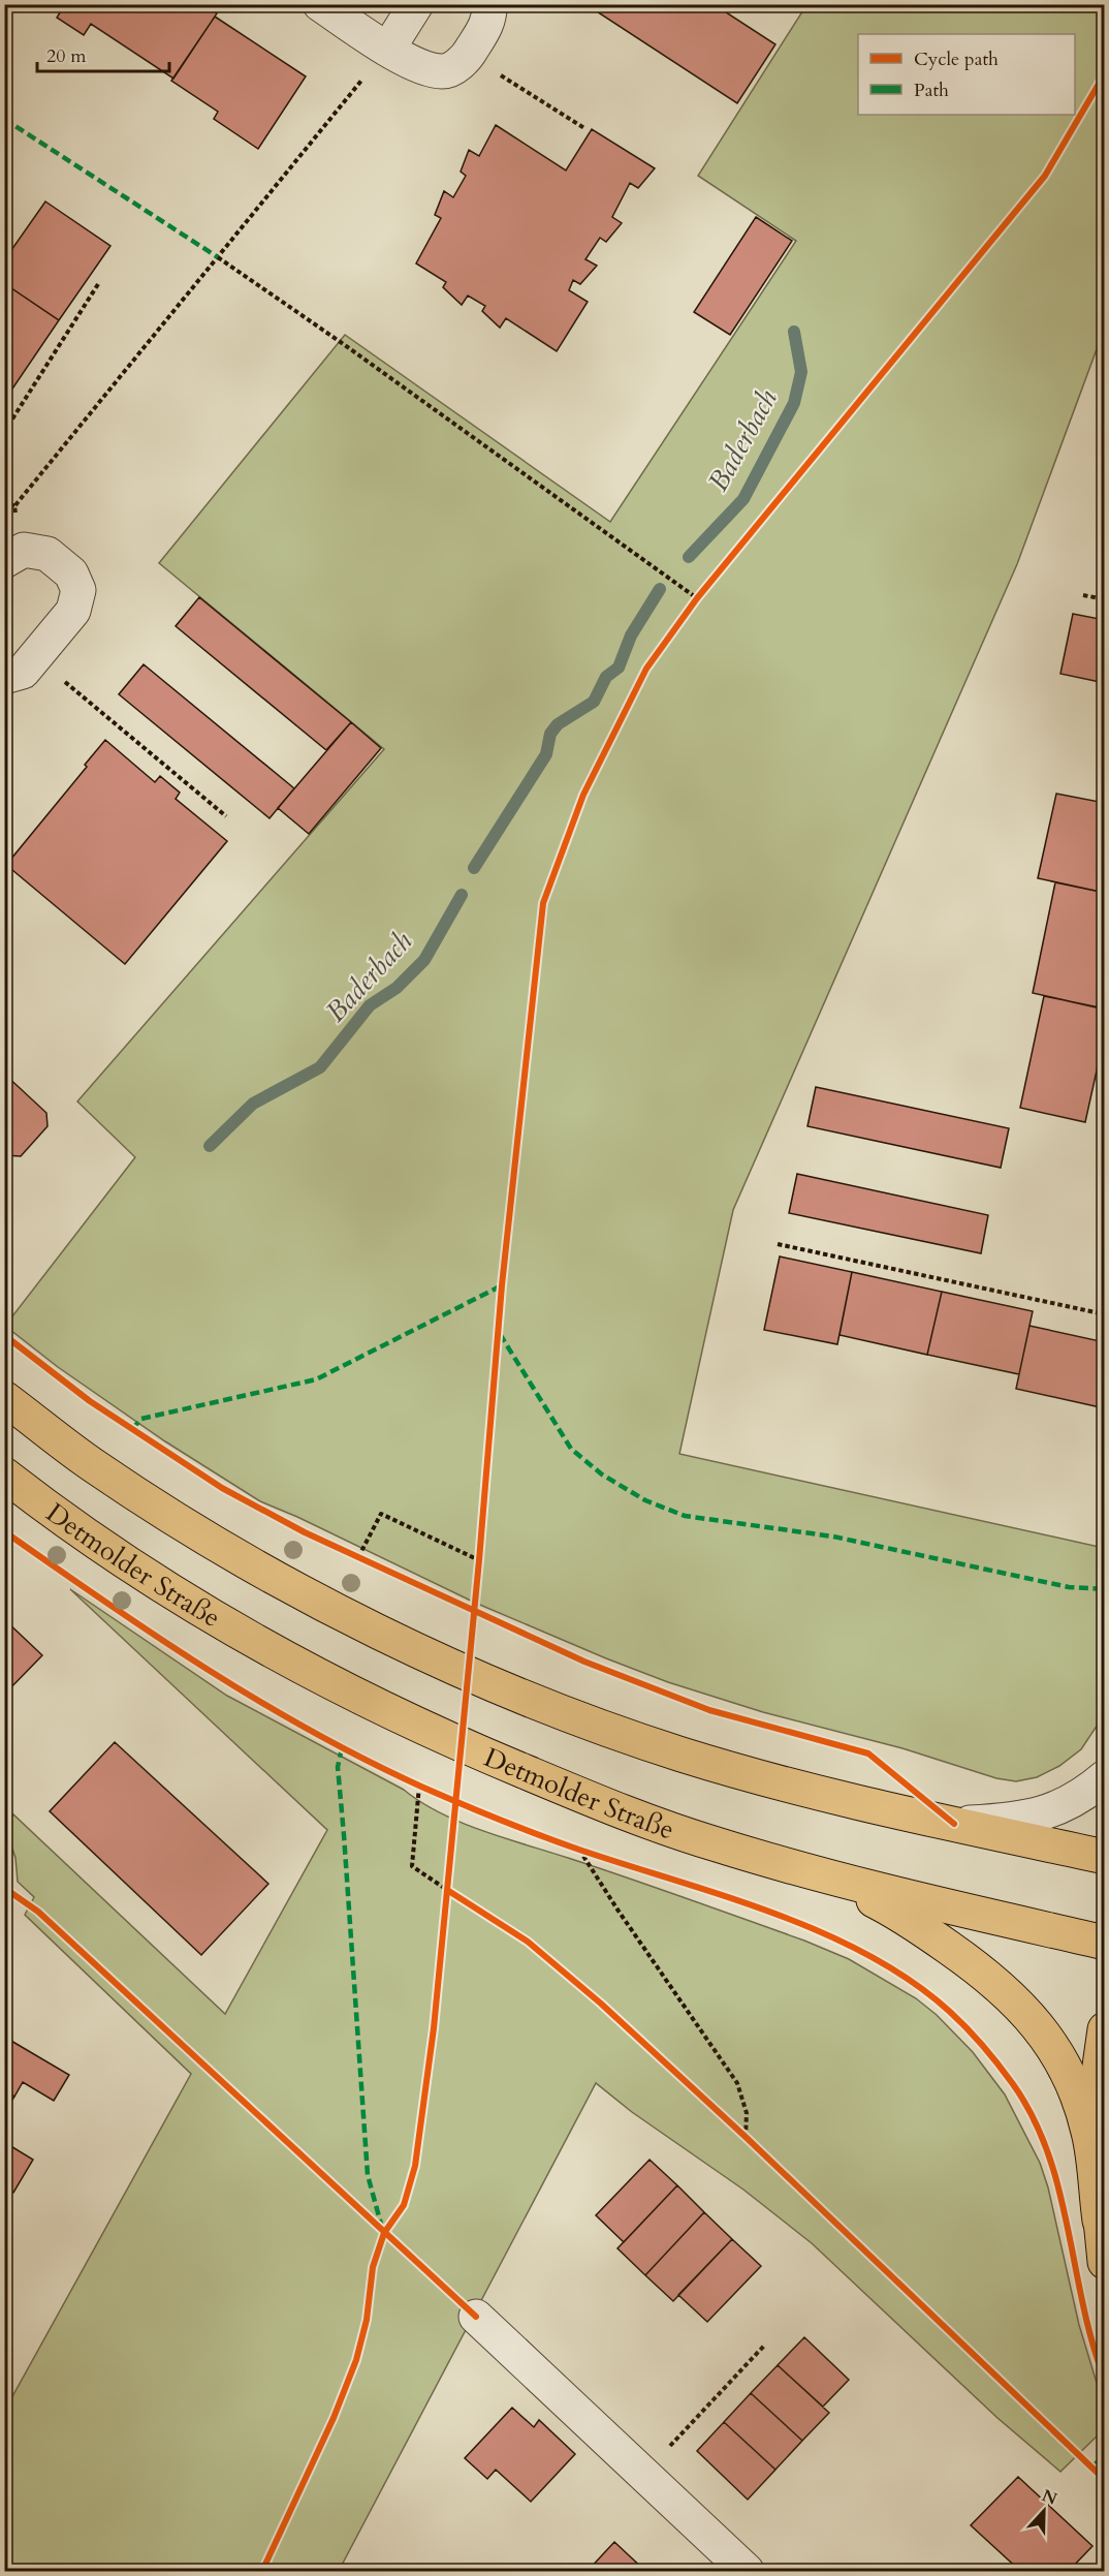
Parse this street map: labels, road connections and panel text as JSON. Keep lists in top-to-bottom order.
{
  "streets": {
    "main road": ["Detmolder Straße"]
  },
  "water": ["Baderbach"],
  "legend": ["Cycle path", "Path"],
  "scale_bar": "20 m",
  "north": "top"
}
